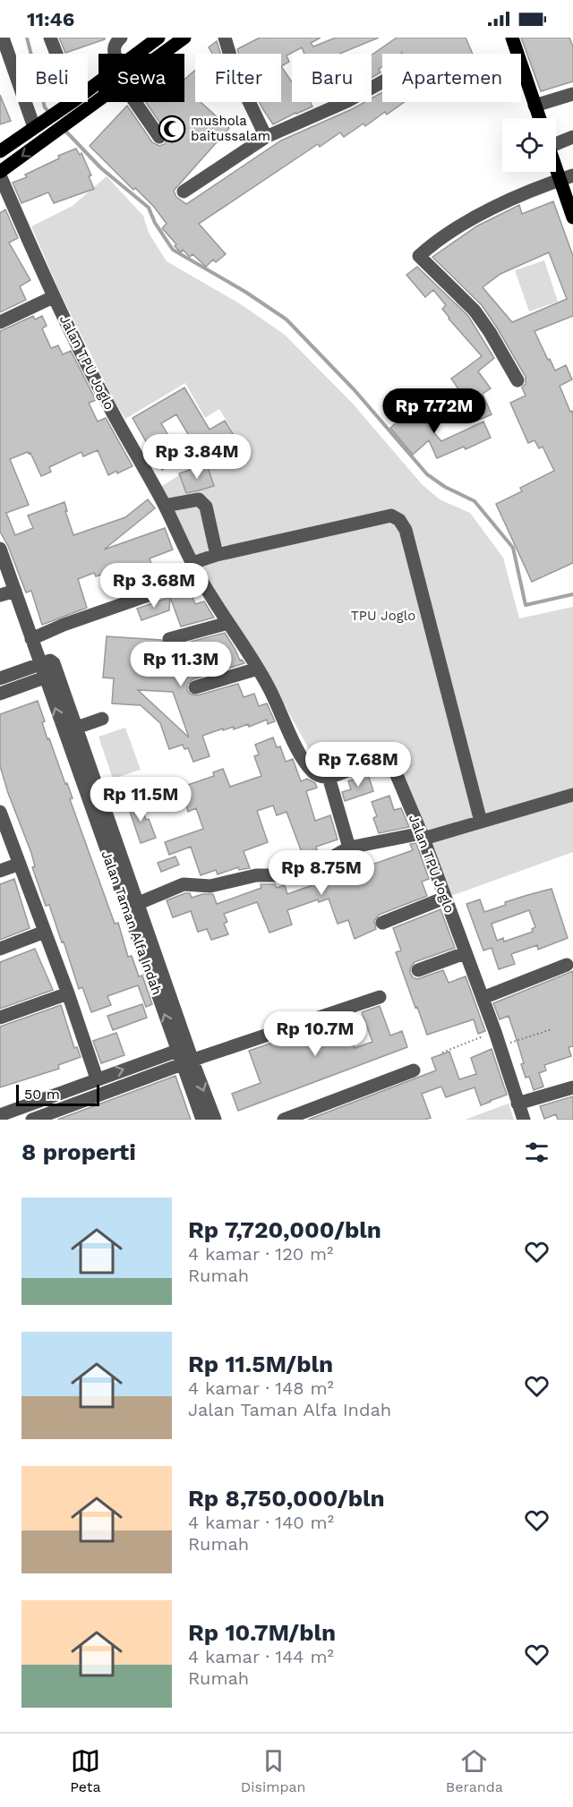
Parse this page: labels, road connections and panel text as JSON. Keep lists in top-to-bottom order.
{
  "streets": {
    "street": ["Jalan TPU Joglo", "Jalan Taman Alfa Indah"]
  },
  "parks": ["TPU Joglo"],
  "places": {
    "mosque": ["mushola baitussalam"]
  },
  "scale_bar": "50 m",
  "page": {
    "status": "11:46",
    "chip": [
      "Beli",
      "Sewa",
      "Filter",
      "Baru",
      "Apartemen"
    ],
    "price": [
      "Rp 7.72M",
      "Rp 3.84M",
      "Rp 3.68M",
      "Rp 11.3M",
      "Rp 7.68M",
      "Rp 11.5M",
      "Rp 8.75M",
      "Rp 10.7M"
    ],
    "scale": "50 m",
    "heading": "8 properti",
    "list": [
      {
        "name": "Rp 7,720,000/bln",
        "note": "4 kamar · 120 m² · Rumah"
      },
      {
        "name": "Rp 11.5M/bln",
        "note": "4 kamar · 148 m² · Jalan Taman Alfa Indah"
      },
      {
        "name": "Rp 8,750,000/bln",
        "note": "4 kamar · 140 m² · Rumah"
      },
      {
        "name": "Rp 10.7M/bln",
        "note": "4 kamar · 144 m² · Rumah"
      }
    ],
    "tabs": ["Peta", "Disimpan", "Beranda"]
  }
}
